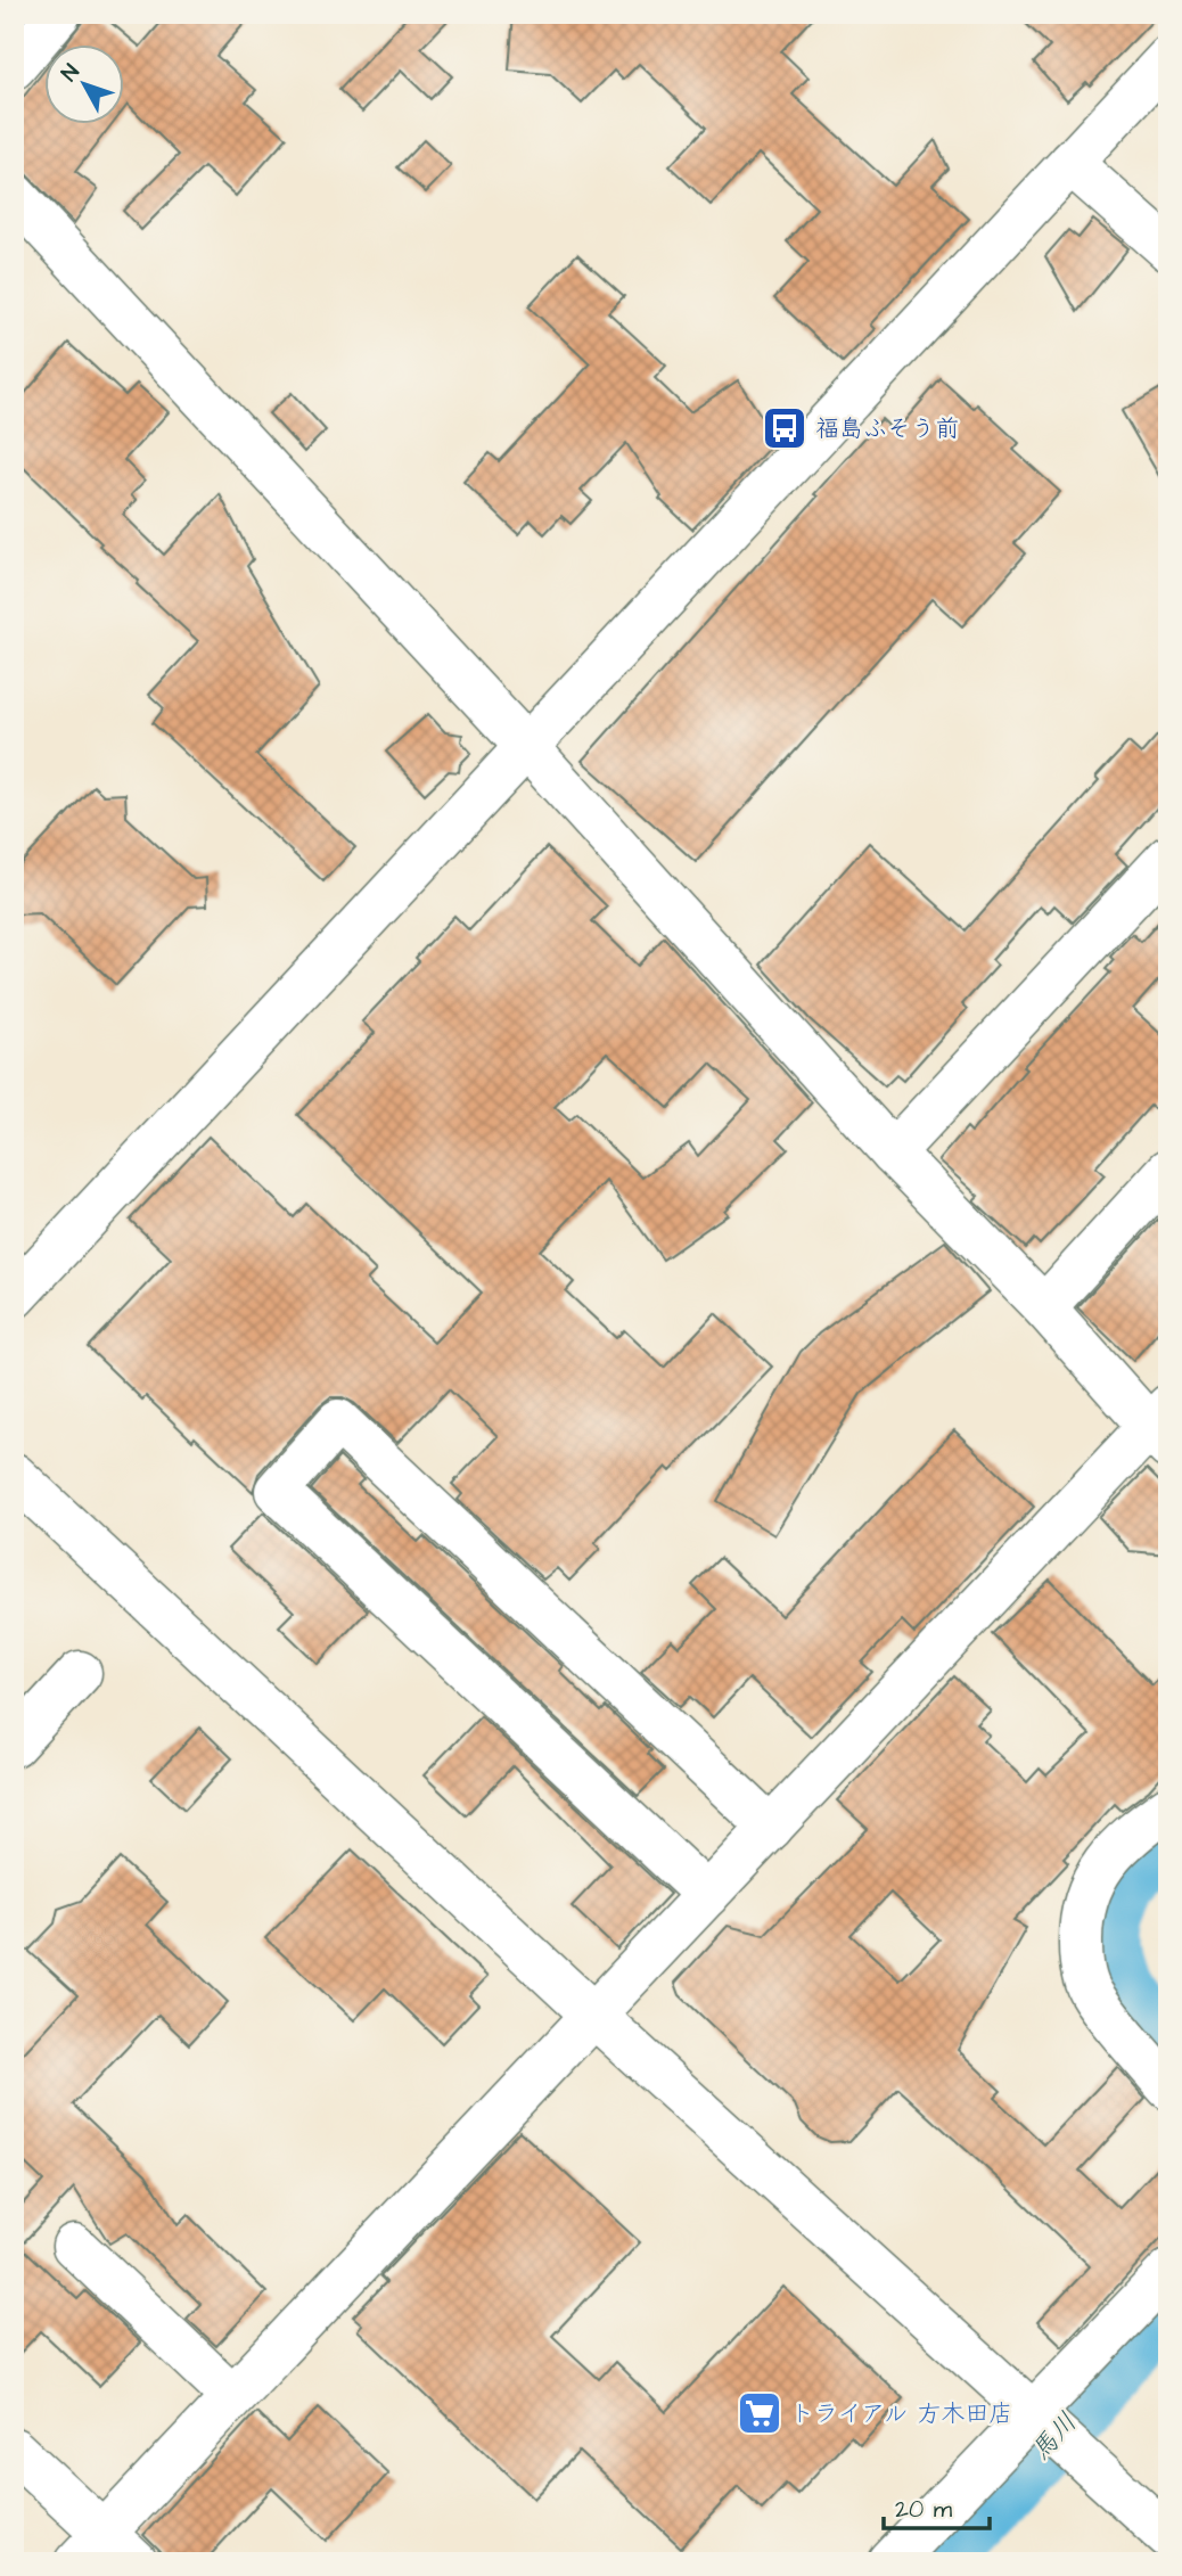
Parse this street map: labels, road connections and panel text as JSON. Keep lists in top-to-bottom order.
{
  "water": ["馬川"],
  "places": {
    "bus stop": ["福島ふそう前"],
    "supermarket": ["トライアル 方木田店"]
  },
  "scale_bar": "20 m",
  "north": "top left"
}
